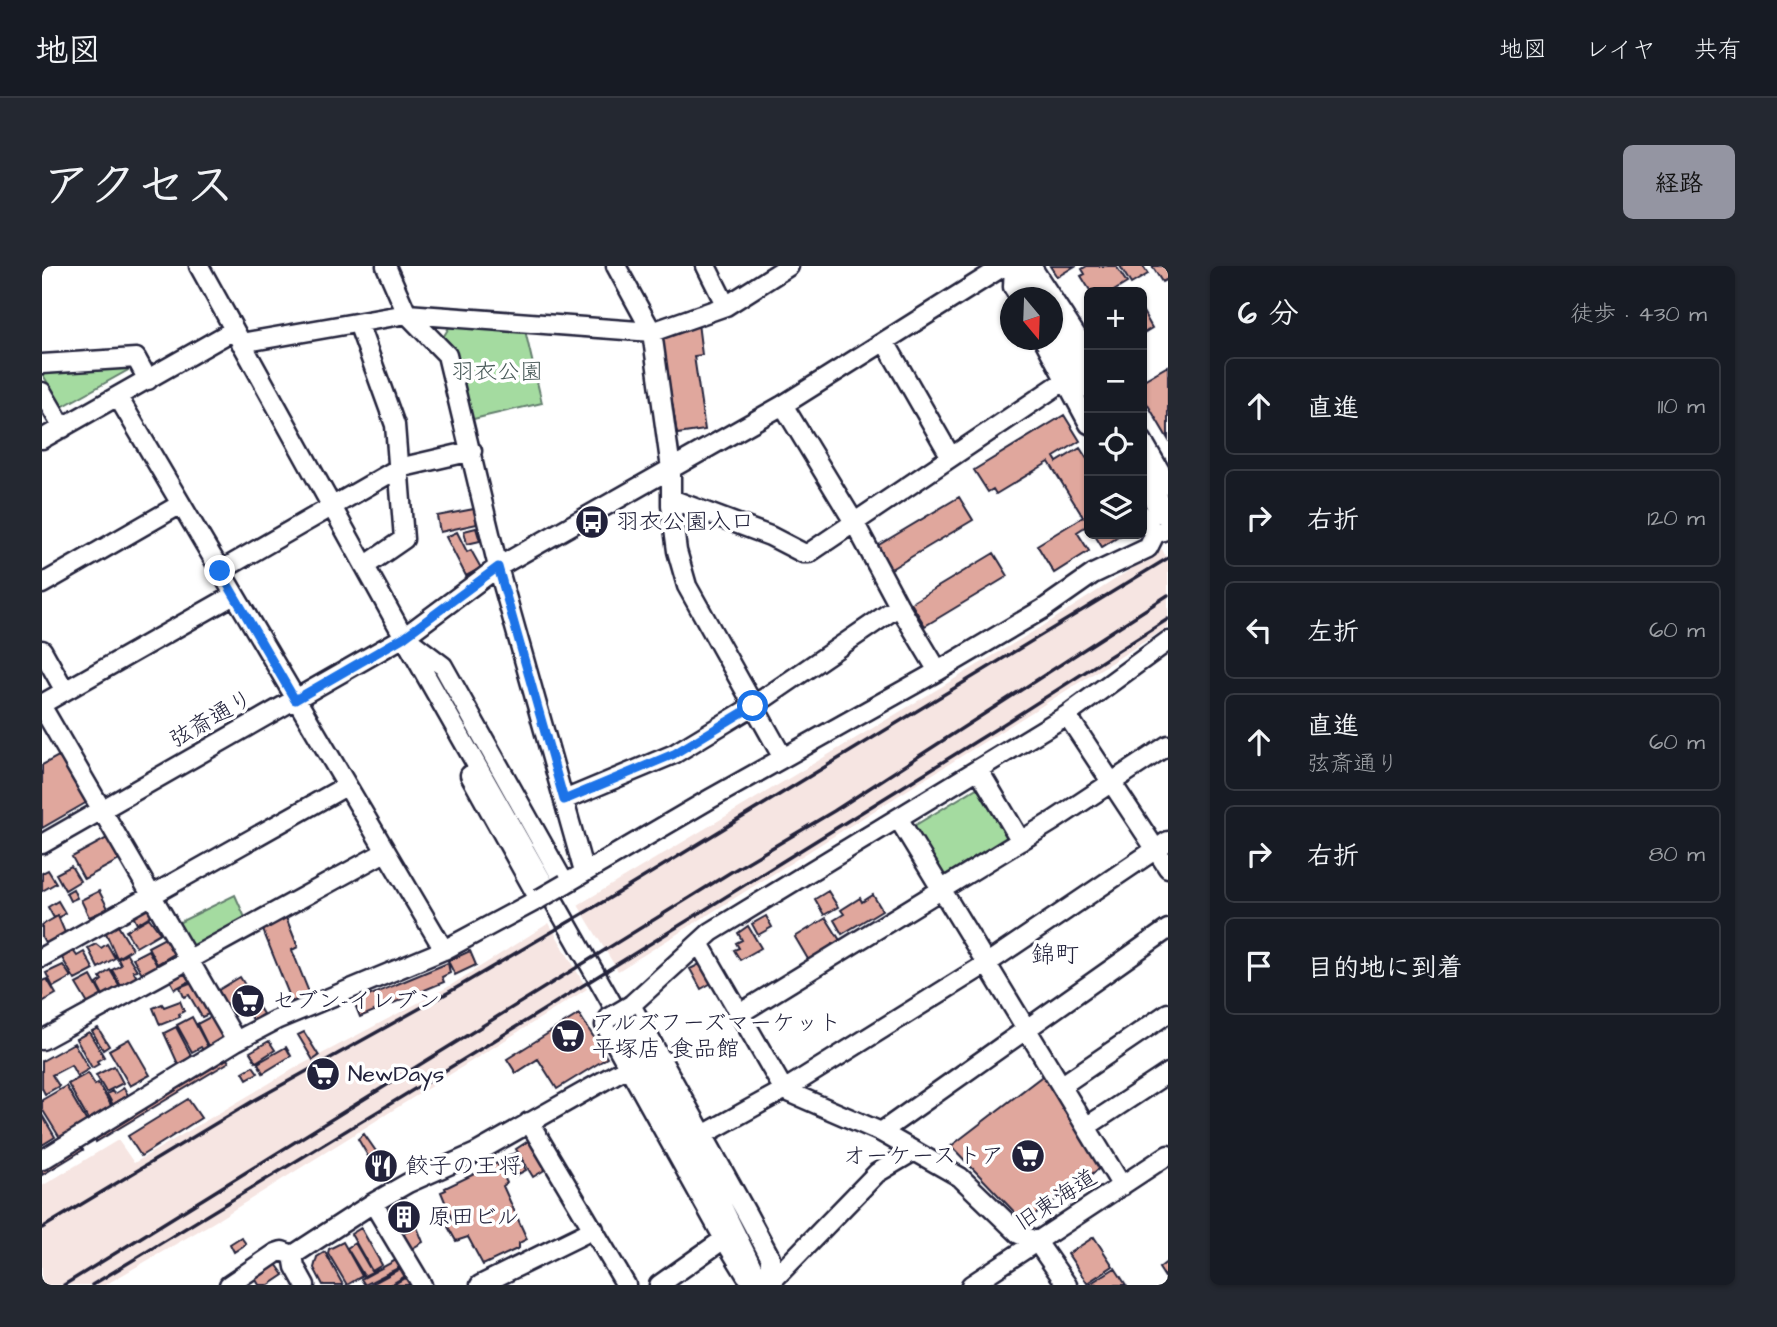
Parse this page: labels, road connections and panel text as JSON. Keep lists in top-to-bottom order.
{
  "streets": {
    "street": ["弦斎通り", "旧東海道"]
  },
  "districts": ["錦町"],
  "parks": ["羽衣公園"],
  "places": {
    "bus stop": ["羽衣公園入口"],
    "supermarket": [
      "セブン-イレブン",
      "アルズフーズマーケット 平塚店 食品館",
      "NewDays",
      "オーケーストア"
    ],
    "restaurant": ["餃子の王将"],
    "building": ["原田ビル"]
  },
  "north": "bottom",
  "page": {
    "header": "地図",
    "nav": ["地図", "レイヤ", "共有"],
    "title": "アクセス",
    "buttons": "経路",
    "heading": ["6 分", "徒歩 · 430 m"],
    "map_buttons": ["+", "−"],
    "list": [
      ["直進", "110 m"],
      ["右折", "120 m"],
      ["左折", "60 m"],
      ["直進", "弦斎通り", "60 m"],
      ["右折", "80 m"],
      "目的地に到着"
    ]
  }
}
